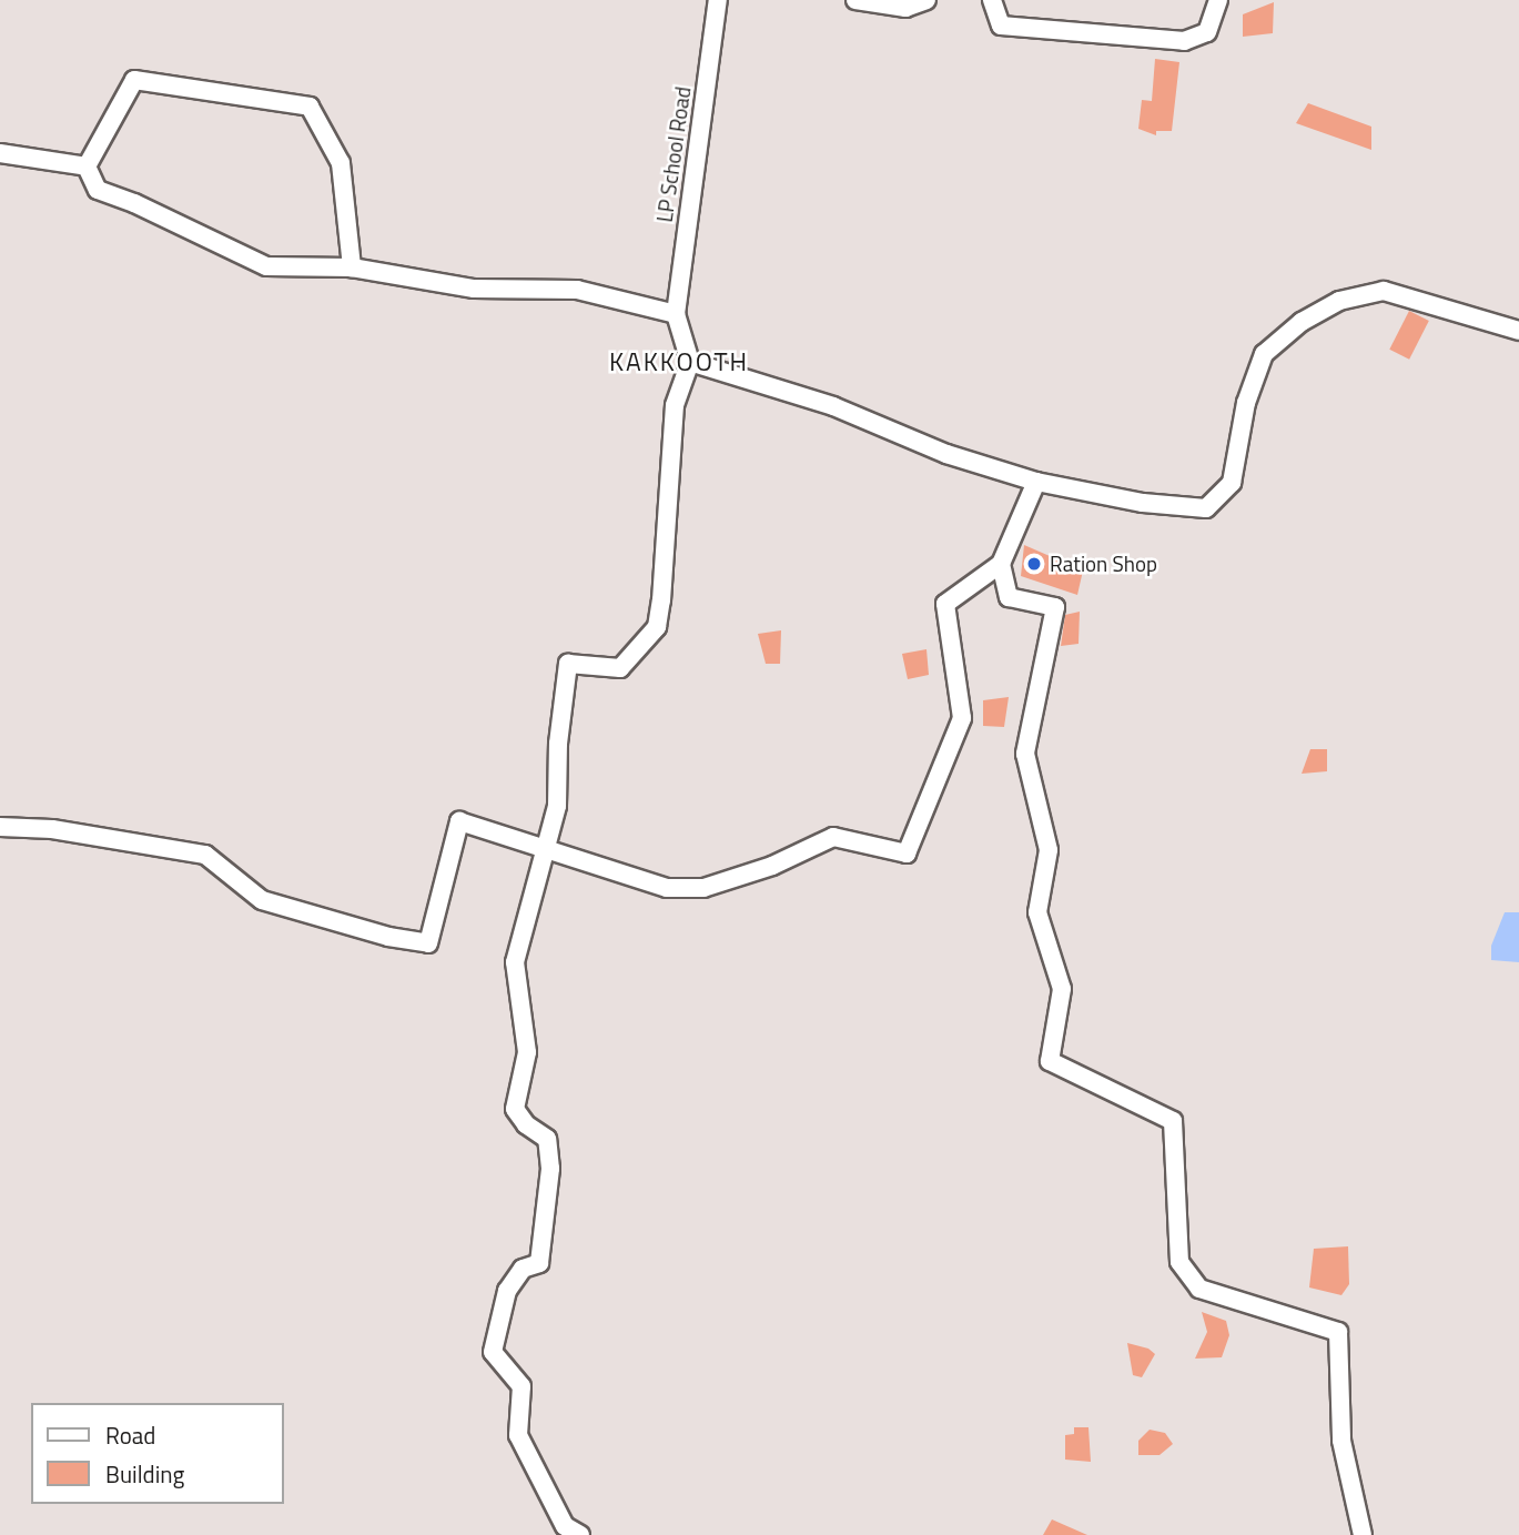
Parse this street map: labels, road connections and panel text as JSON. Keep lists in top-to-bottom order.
{
  "streets": {
    "street": ["LP School Road"]
  },
  "districts": ["KAKKOOTH"],
  "places": ["Ration Shop"],
  "legend": ["Road", "Building"]
}
